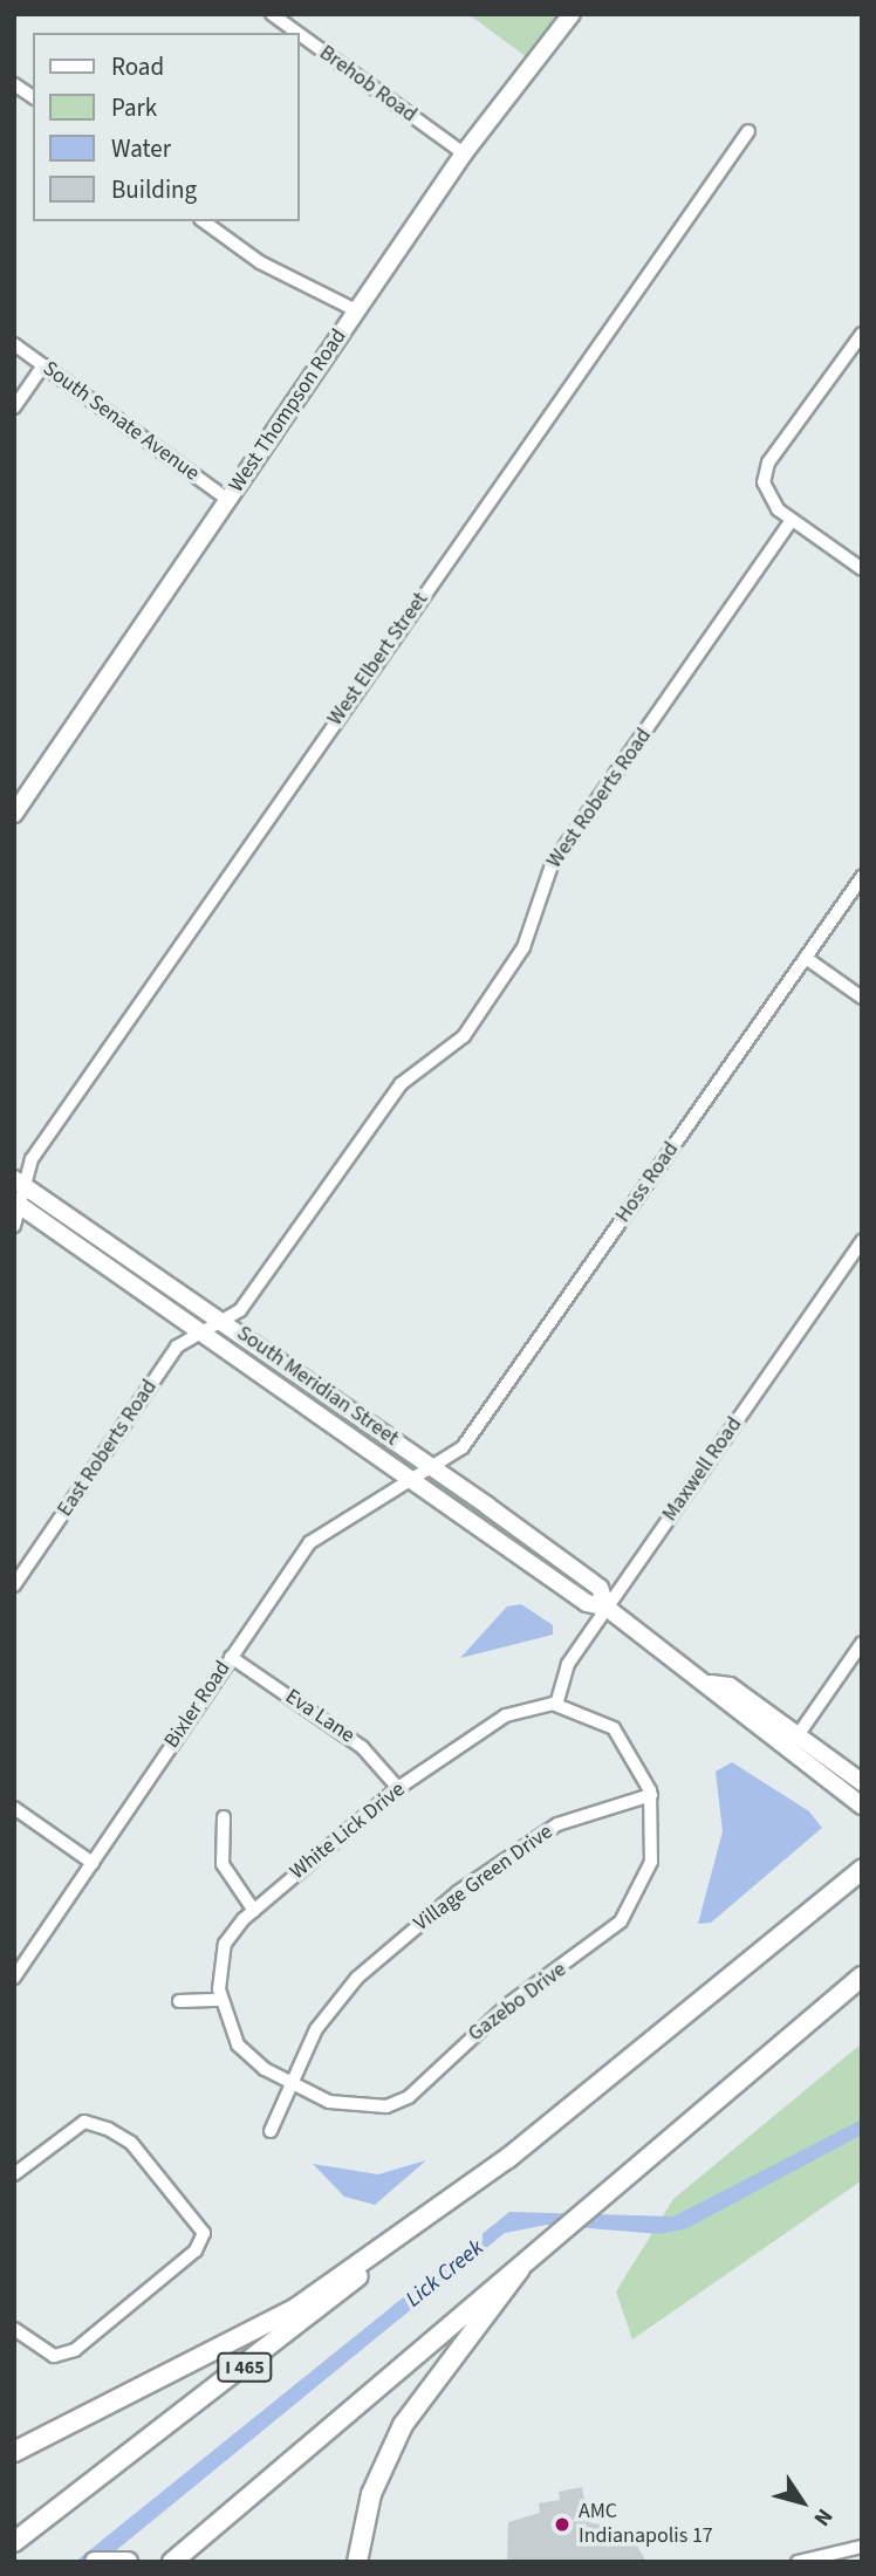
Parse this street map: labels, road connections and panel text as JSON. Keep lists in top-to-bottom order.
{
  "streets": {
    "highway": ["I 465"],
    "main road": ["West Thompson Road", "South Meridian Street"],
    "street": [
      "Brehob Road",
      "South Senate Avenue",
      "West Elbert Street",
      "West Roberts Road",
      "Hoss Road",
      "East Roberts Road",
      "Maxwell Road",
      "Bixler Road",
      "Eva Lane",
      "White Lick Drive",
      "Village Green Drive",
      "Gazebo Drive"
    ]
  },
  "crossings": [
    ["Brehob Road", "West Thompson Road"],
    ["West Thompson Road", "South Senate Avenue"],
    ["West Elbert Street", "South Meridian Street"],
    ["West Roberts Road", "South Meridian Street"],
    ["West Roberts Road", "East Roberts Road"],
    ["Hoss Road", "South Meridian Street"],
    ["Hoss Road", "Bixler Road"],
    ["South Meridian Street", "East Roberts Road"],
    ["South Meridian Street", "Maxwell Road"],
    ["South Meridian Street", "Bixler Road"],
    ["Maxwell Road", "White Lick Drive"],
    ["Bixler Road", "Eva Lane"],
    ["Eva Lane", "White Lick Drive"],
    ["White Lick Drive", "Village Green Drive"],
    ["White Lick Drive", "Gazebo Drive"],
    ["Village Green Drive", "Gazebo Drive"]
  ],
  "water": ["Lick Creek"],
  "places": ["AMC Indianapolis 17"],
  "legend": [
    "Road",
    "Park",
    "Water",
    "Building"
  ],
  "north": "bottom right"
}
